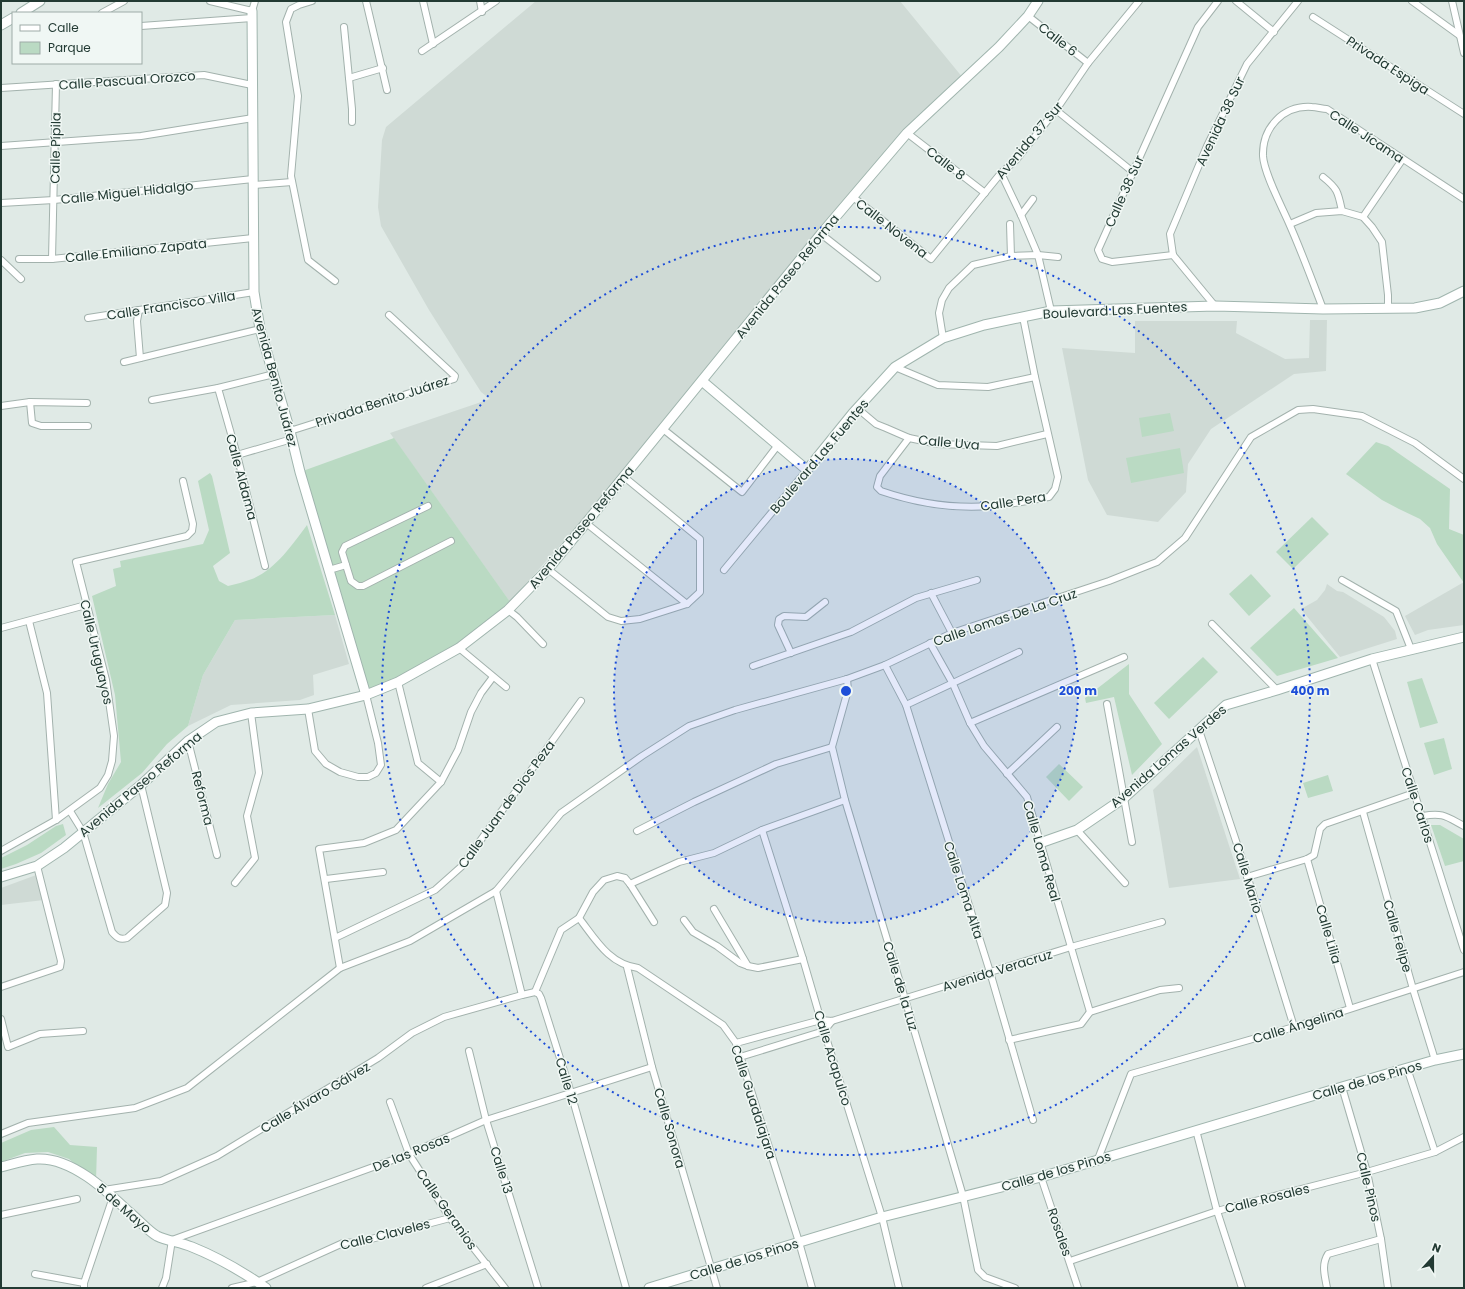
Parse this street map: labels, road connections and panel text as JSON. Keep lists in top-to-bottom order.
{
  "streets": {
    "street": [
      "Calle 6",
      "Privada Espiga",
      "Calle Pascual Orozco",
      "Avenida 38 Sur",
      "Calle Jícama",
      "Avenida 37 Sur",
      "Calle Pípila",
      "Calle 8",
      "Calle 38 Sur",
      "Calle Miguel Hidalgo",
      "Calle Novena",
      "Calle Emiliano Zapata",
      "Avenida Paseo Reforma",
      "Calle Francisco Villa",
      "Boulevard Las Fuentes",
      "Avenida Benito Juárez",
      "Privada Benito Juárez",
      "Calle Uva",
      "Calle Aldama",
      "Calle Pera",
      "Calle Lomas De La Cruz",
      "Calle Uruguayos",
      "Avenida Lomas Verdes",
      "Reforma",
      "Calle Juan de Dios Peza",
      "Calle Carlos",
      "Calle Loma Real",
      "Calle Mario",
      "Calle Loma Alta",
      "Calle Lilia",
      "Calle Felipe",
      "Avenida Veracruz",
      "Calle de la Luz",
      "Calle Ángelina",
      "Calle Acapulco",
      "Calle de los Pinos",
      "Calle 12",
      "Calle Álvaro Gálvez",
      "Calle Guadalajara",
      "Calle Sonora",
      "De las Rosas",
      "Calle 13",
      "Calle Pinos",
      "Calle Rosales",
      "5 de Mayo",
      "Calle Geranios",
      "Rosales",
      "Calle Claveles"
    ]
  },
  "crossings": [
    ["Calle 6", "Avenida 37 Sur"],
    ["Calle 6", "Avenida Paseo Reforma"],
    ["Calle Pascual Orozco", "Calle Pípila"],
    ["Calle Pascual Orozco", "Avenida Benito Juárez"],
    ["Avenida 38 Sur", "Calle 38 Sur"],
    ["Calle Jícama", "Boulevard Las Fuentes"],
    ["Avenida 37 Sur", "Calle 8"],
    ["Avenida 37 Sur", "Calle Novena"],
    ["Calle Pípila", "Calle Miguel Hidalgo"],
    ["Calle Pípila", "Calle Emiliano Zapata"],
    ["Calle 8", "Avenida Paseo Reforma"],
    ["Calle Miguel Hidalgo", "Avenida Benito Juárez"],
    ["Calle Novena", "Avenida Paseo Reforma"],
    ["Calle Emiliano Zapata", "Avenida Benito Juárez"],
    ["Avenida Paseo Reforma", "Avenida Benito Juárez"],
    ["Avenida Paseo Reforma", "Calle Uruguayos"],
    ["Avenida Paseo Reforma", "Reforma"],
    ["Calle Francisco Villa", "Avenida Benito Juárez"],
    ["Boulevard Las Fuentes", "Calle Uva"],
    ["Boulevard Las Fuentes", "Calle Pera"],
    ["Avenida Benito Juárez", "Privada Benito Juárez"],
    ["Calle Uva", "Calle Pera"],
    ["Calle Lomas De La Cruz", "Calle Loma Real"],
    ["Calle Lomas De La Cruz", "Calle Loma Alta"],
    ["Calle Lomas De La Cruz", "Calle de la Luz"],
    ["Avenida Lomas Verdes", "Calle Carlos"],
    ["Avenida Lomas Verdes", "Calle Loma Real"],
    ["Avenida Lomas Verdes", "Calle Mario"],
    ["Calle Loma Real", "Avenida Veracruz"],
    ["Calle Mario", "Calle Ángelina"],
    ["Calle Loma Alta", "Avenida Veracruz"],
    ["Calle Lilia", "Calle Ángelina"],
    ["Calle Felipe", "Calle Ángelina"],
    ["Calle Felipe", "Calle de los Pinos"],
    ["Avenida Veracruz", "Calle de la Luz"],
    ["Avenida Veracruz", "Calle Acapulco"],
    ["Avenida Veracruz", "Calle Guadalajara"],
    ["Calle de la Luz", "Calle de los Pinos"],
    ["Calle Ángelina", "Calle de los Pinos"],
    ["Calle Acapulco", "Calle de los Pinos"],
    ["Calle de los Pinos", "Calle Guadalajara"],
    ["Calle de los Pinos", "Calle Sonora"],
    ["Calle de los Pinos", "Calle Pinos"],
    ["Calle de los Pinos", "Rosales"],
    ["Calle 12", "De las Rosas"],
    ["Calle Álvaro Gálvez", "5 de Mayo"],
    ["Calle Guadalajara", "Calle Sonora"],
    ["Calle Sonora", "De las Rosas"],
    ["De las Rosas", "Calle 13"],
    ["De las Rosas", "5 de Mayo"],
    ["De las Rosas", "Calle Geranios"],
    ["Calle Pinos", "Calle Rosales"],
    ["Calle Rosales", "Rosales"],
    ["5 de Mayo", "Calle Claveles"],
    ["Calle Geranios", "Calle Claveles"]
  ],
  "legend": ["Calle", "Parque"],
  "north": "top",
  "rings": ["200 m", "400 m"]
}
